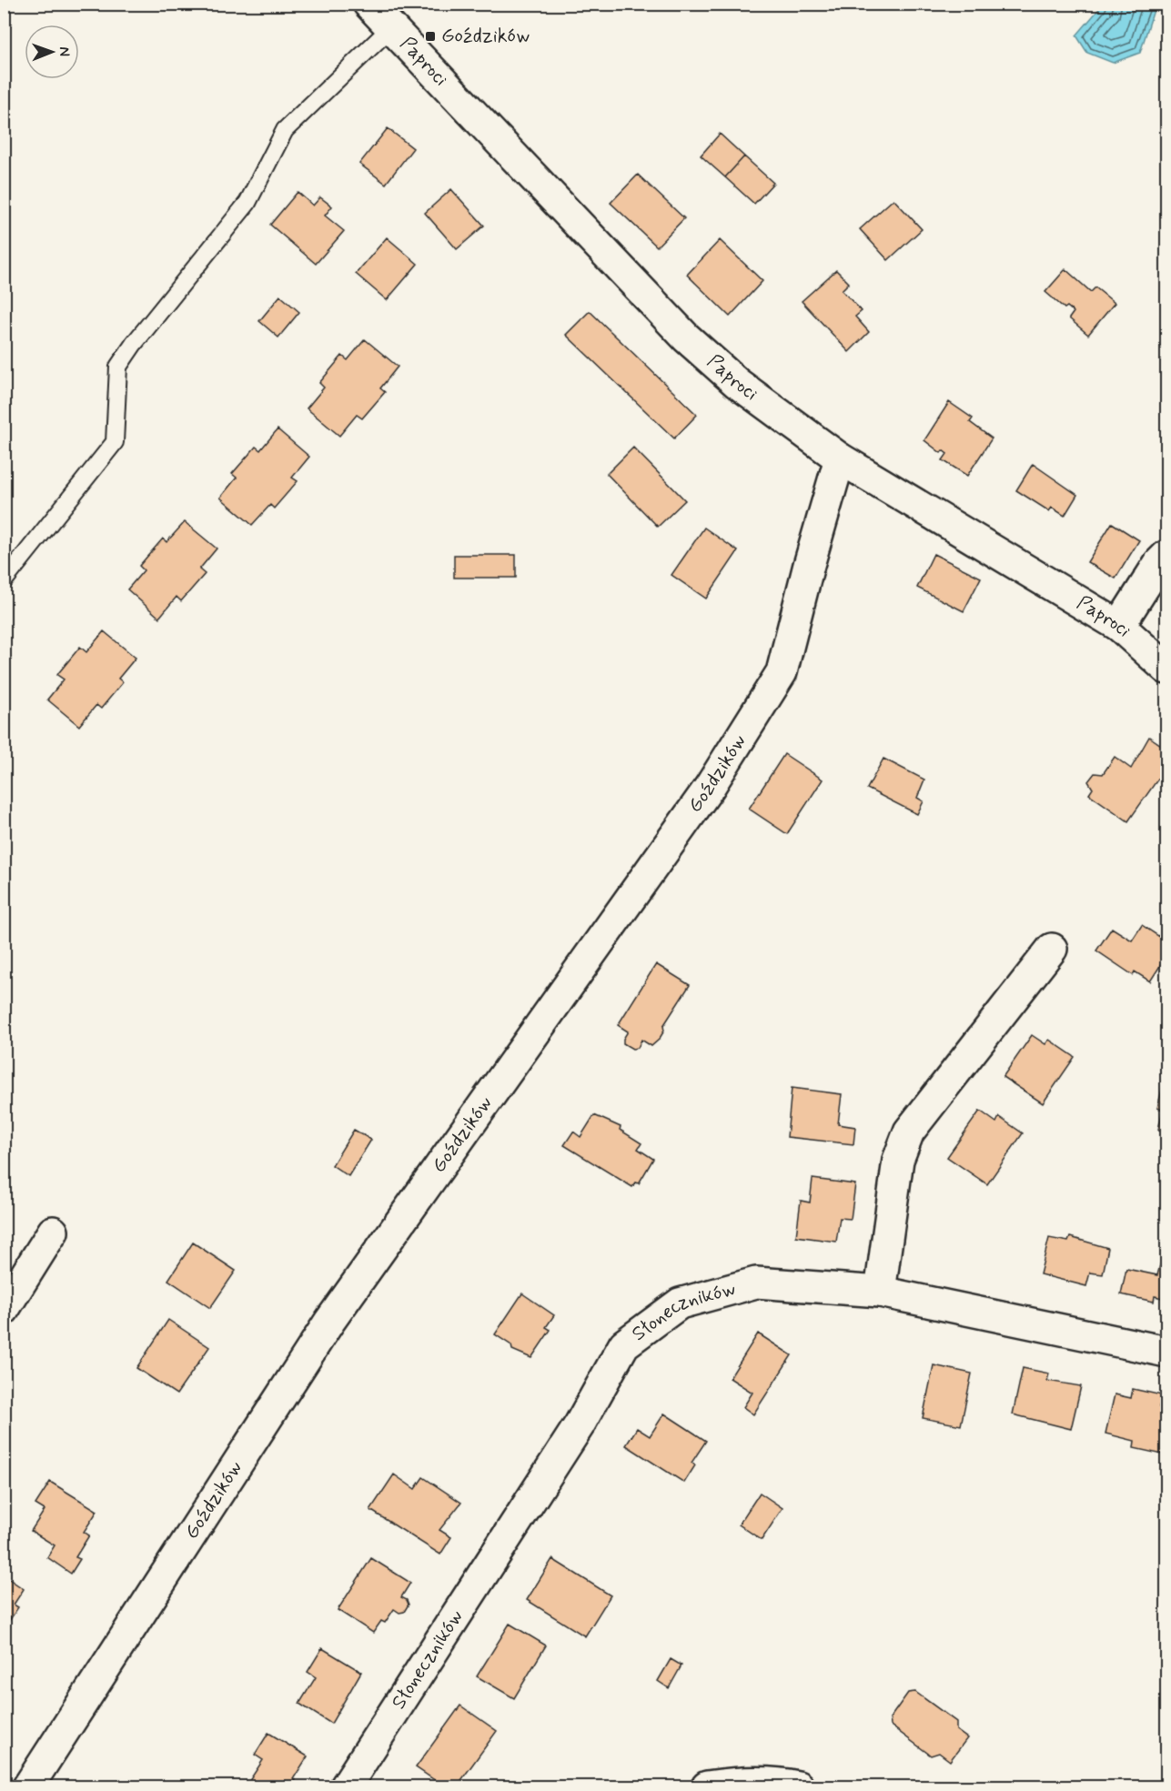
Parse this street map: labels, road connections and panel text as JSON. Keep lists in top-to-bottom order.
{
  "streets": {
    "street": ["Paproci", "Goździków", "Słoneczników"]
  },
  "crossings": [
    ["Paproci", "Goździków"]
  ],
  "places": {
    "transit": ["Goździków"]
  },
  "north": "right"
}
